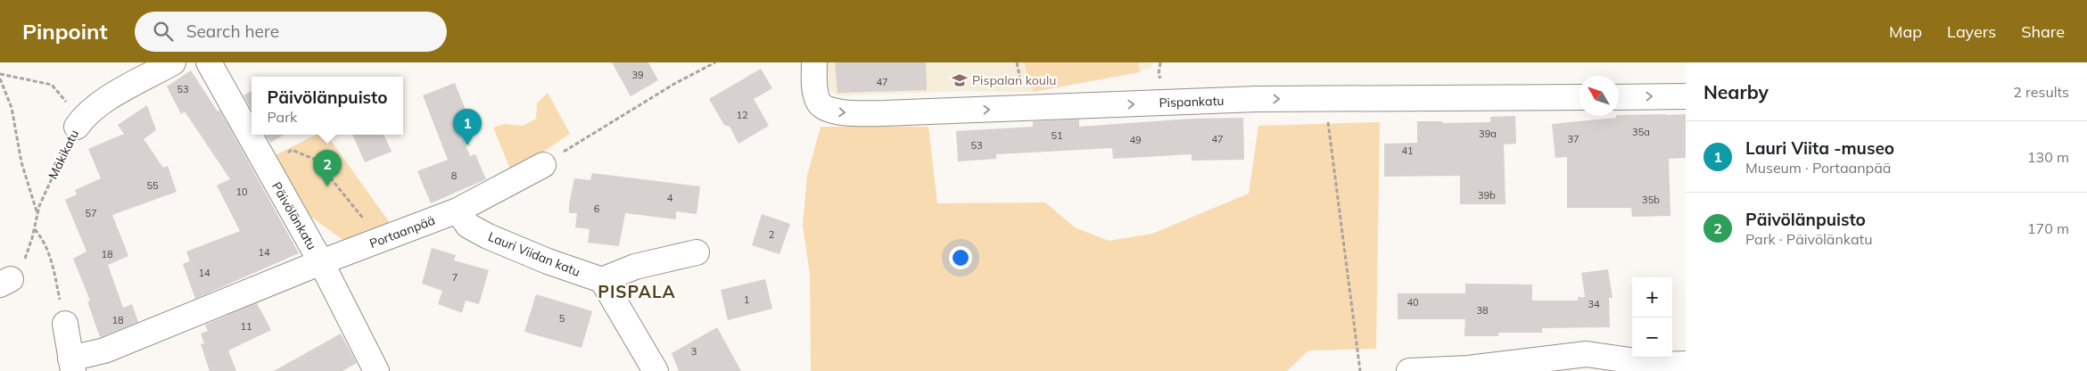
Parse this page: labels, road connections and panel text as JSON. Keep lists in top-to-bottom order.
{
  "streets": {
    "street": [
      "Pispankatu",
      "Mäkikatu",
      "Päivölänkatu",
      "Portaanpää",
      "Lauri Viidan katu"
    ]
  },
  "crossings": [
    ["Päivölänkatu", "Portaanpää"],
    ["Portaanpää", "Lauri Viidan katu"]
  ],
  "one_way": ["Pispankatu"],
  "districts": ["PISPALA"],
  "places": {
    "school or university": ["Pispalan koulu"]
  },
  "house_numbers": [
    "39",
    "47",
    "53",
    "12",
    "35a",
    "39a",
    "51",
    "47",
    "37",
    "49",
    "53",
    "41",
    "8",
    "55",
    "10",
    "39b",
    "4",
    "35b",
    "6",
    "57",
    "2",
    "14",
    "18",
    "14",
    "7",
    "1",
    "40",
    "34",
    "38",
    "5",
    "18",
    "11",
    "3"
  ],
  "north": "top left",
  "page": {
    "header": "Pinpoint",
    "search": "Search here",
    "nav": ["Map", "Layers", "Share"],
    "heading": ["Nearby", "2 results"],
    "popup": ["Päivölänpuisto", "Park"],
    "pins": ["1", "2"],
    "list": [
      {
        "mark": "1",
        "name": "Lauri Viita -museo",
        "note": "Museum · Portaanpää",
        "value": "130 m"
      },
      {
        "mark": "2",
        "name": "Päivölänpuisto",
        "note": "Park · Päivölänkatu",
        "value": "170 m"
      }
    ],
    "map_buttons": ["+", "−"]
  }
}
